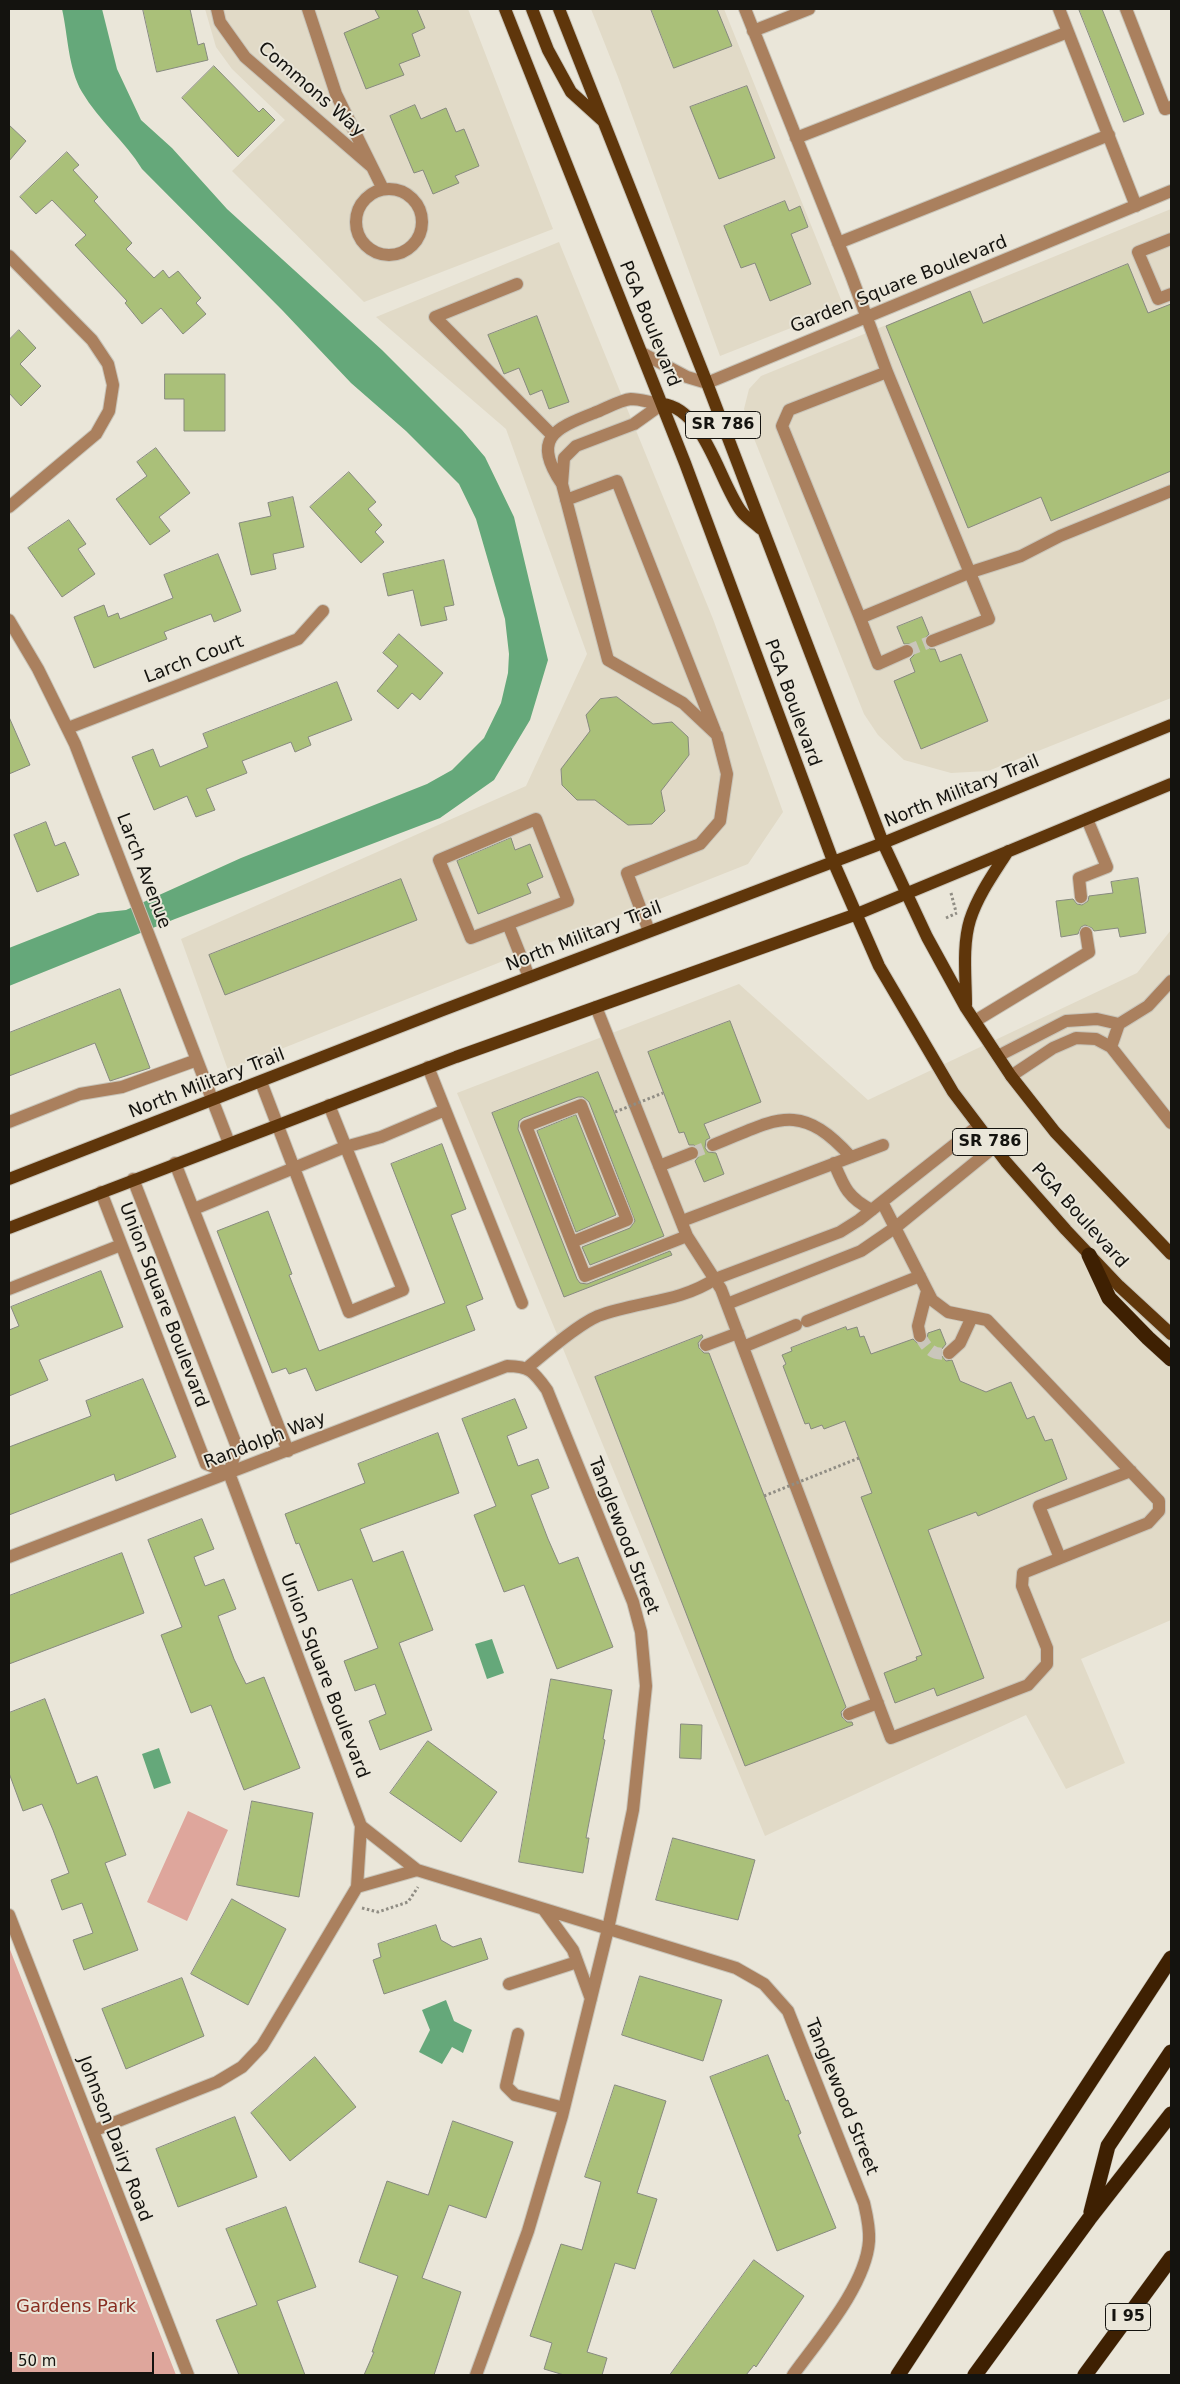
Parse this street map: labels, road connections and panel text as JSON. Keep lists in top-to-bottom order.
{
  "streets": {
    "highway": ["I 95"],
    "main road": ["PGA Boulevard", "SR 786", "North Military Trail"],
    "street": [
      "Commons Way",
      "Garden Square Boulevard",
      "Larch Court",
      "Larch Avenue",
      "Union Square Boulevard",
      "Randolph Way",
      "Tanglewood Street",
      "Johnson Dairy Road"
    ]
  },
  "crossings": [
    ["Garden Square Boulevard", "PGA Boulevard"],
    ["PGA Boulevard", "North Military Trail"],
    ["Larch Court", "Larch Avenue"],
    ["North Military Trail", "Larch Avenue"],
    ["Union Square Boulevard", "Randolph Way"],
    ["Randolph Way", "Tanglewood Street"]
  ],
  "parks": ["Gardens Park"],
  "scale_bar": "50 m"
}
